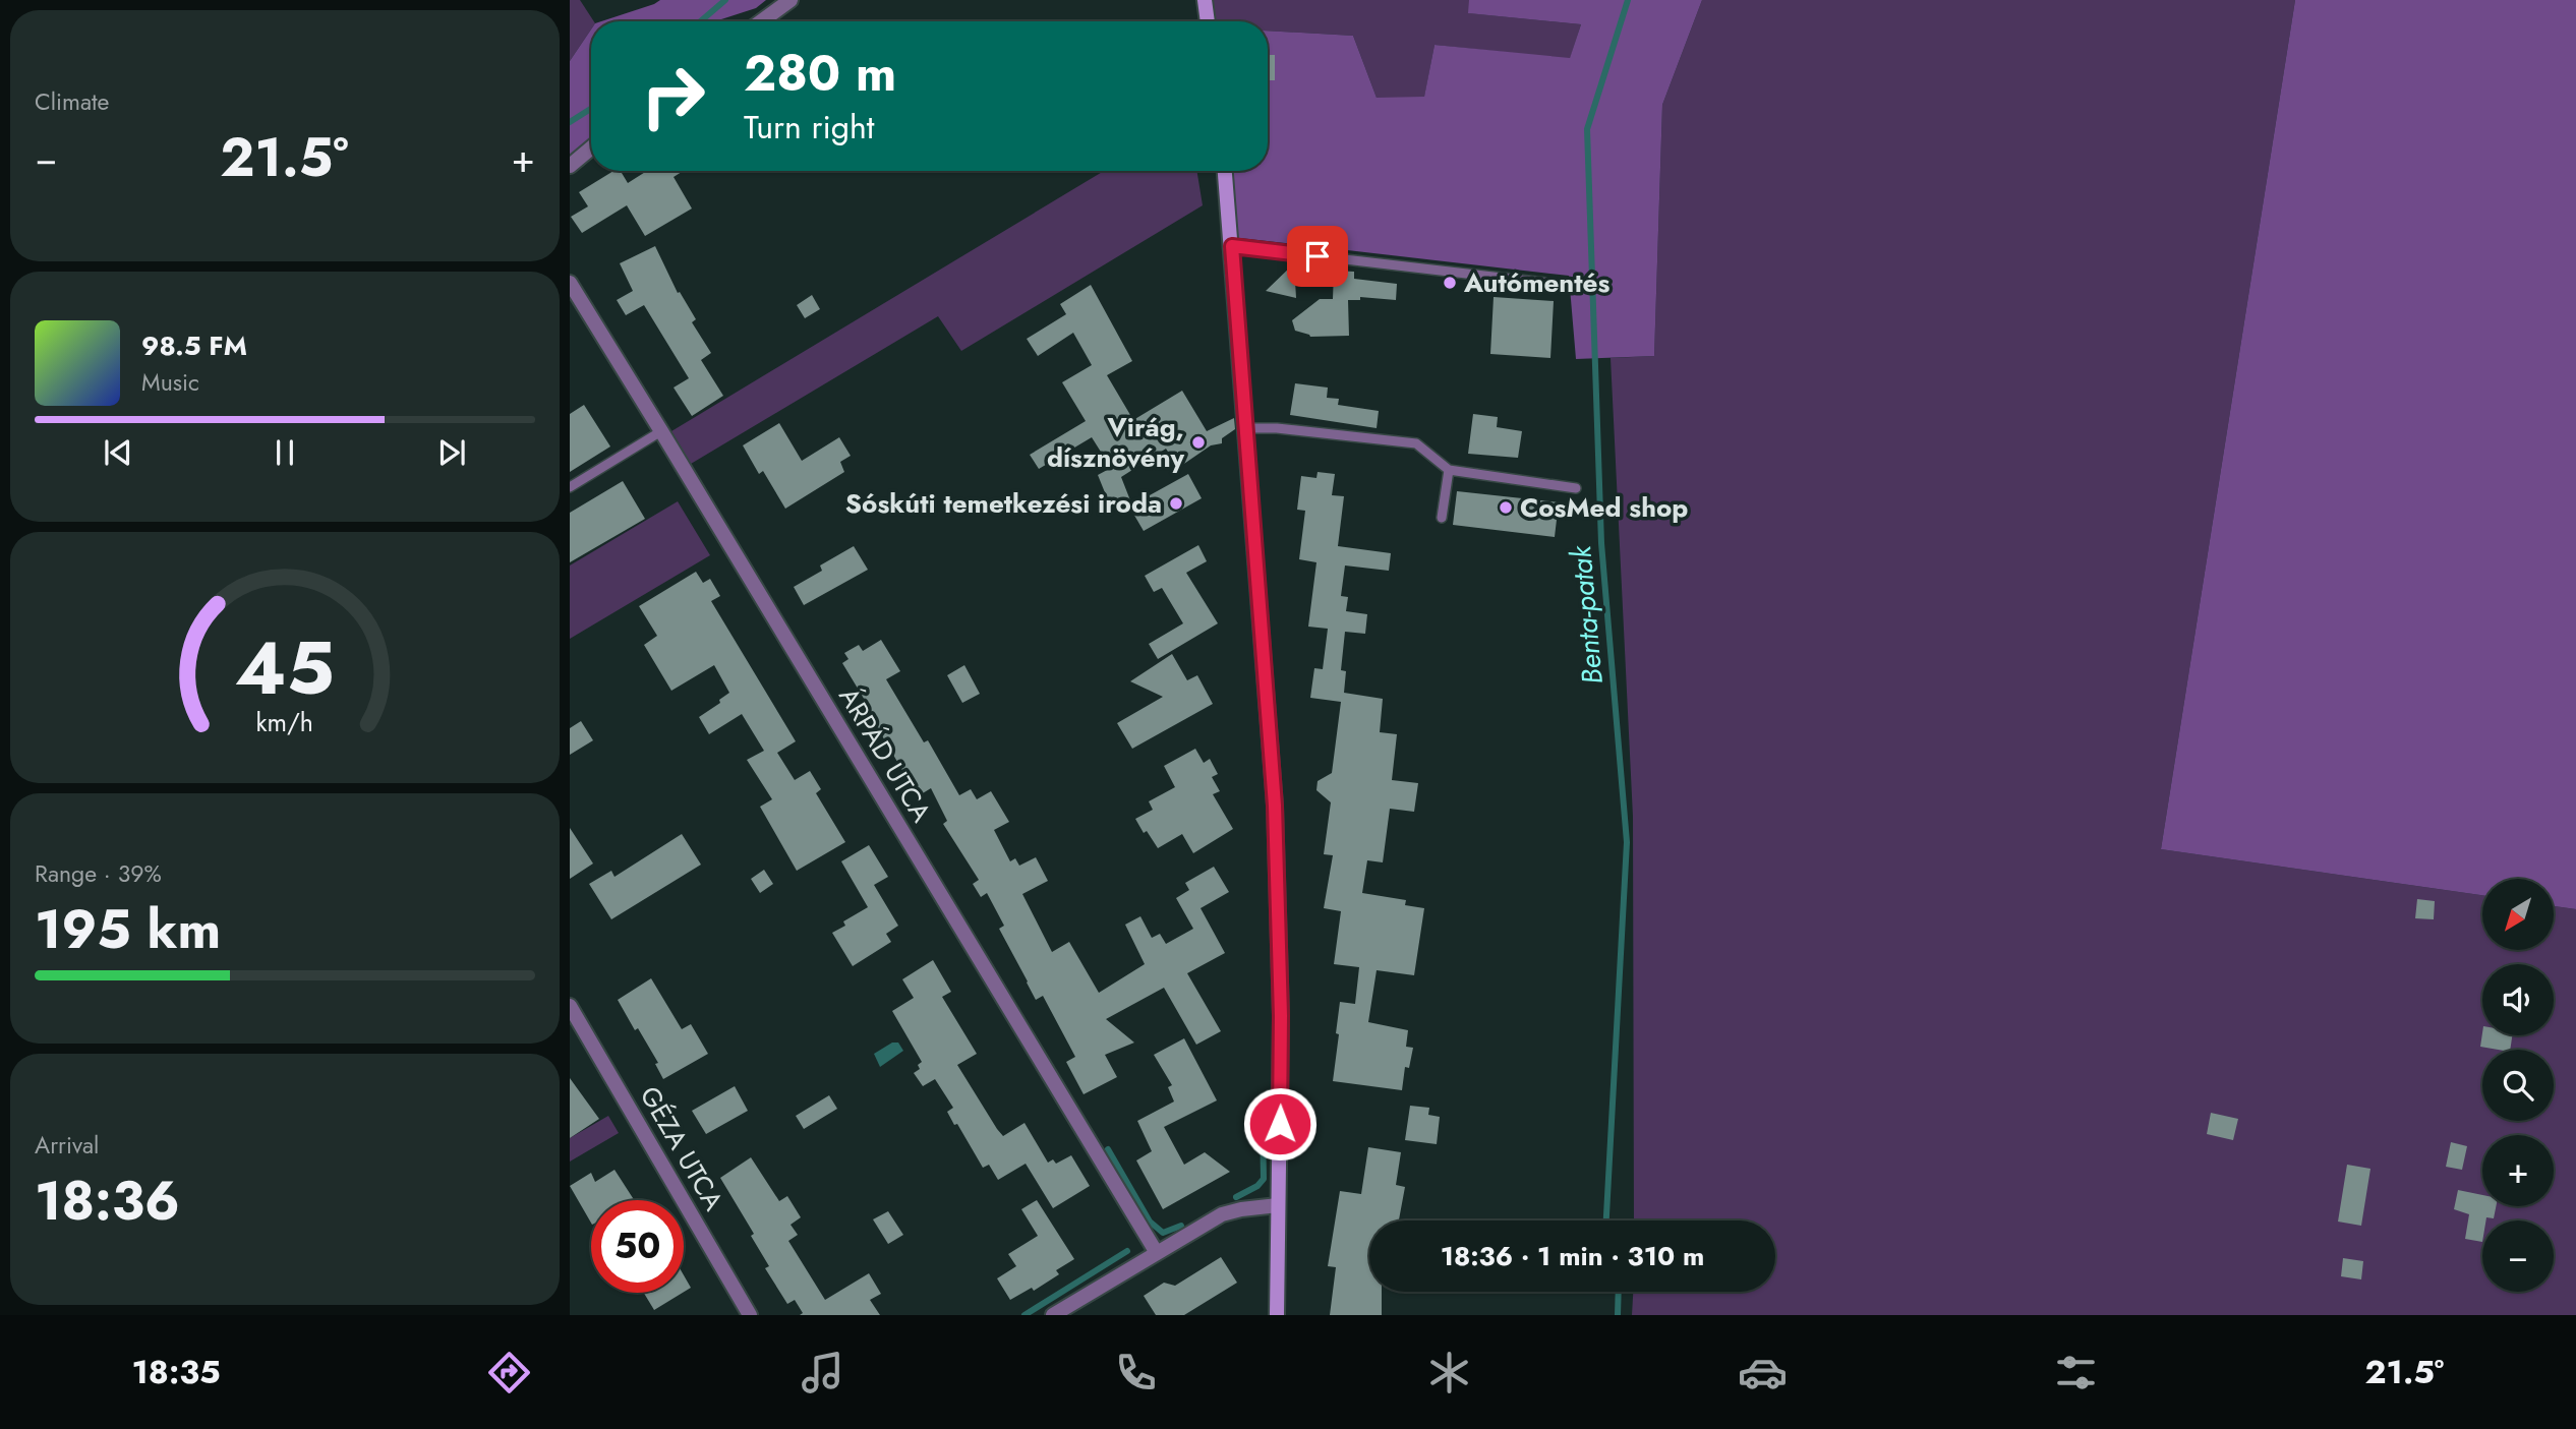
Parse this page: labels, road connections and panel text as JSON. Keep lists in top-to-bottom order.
{
  "streets": {
    "street": ["ÁRPÁD UTCA", "GÉZA UTCA"]
  },
  "water": ["Benta-patak"],
  "places": [
    "Autómentés",
    "Virág, dísznövény",
    "Sóskúti temetkezési iroda",
    "CosMed shop"
  ],
  "north": "bottom left",
  "page": {
    "tile": [
      "Climate",
      ["Range · 39%", "195 km"],
      ["Arrival", "18:36"]
    ],
    "turn": ["280 m", "Turn right"],
    "heat": ["−", "21.5°", "+"],
    "song": ["98.5 FM", "Music"],
    "map_buttons": ["+", "−"],
    "limit": "50",
    "trip": "18:36 · 1 min · 310 m",
    "tabs": ["18:35", "21.5°"],
    "gauge": ["45", "km/h"]
  }
}
